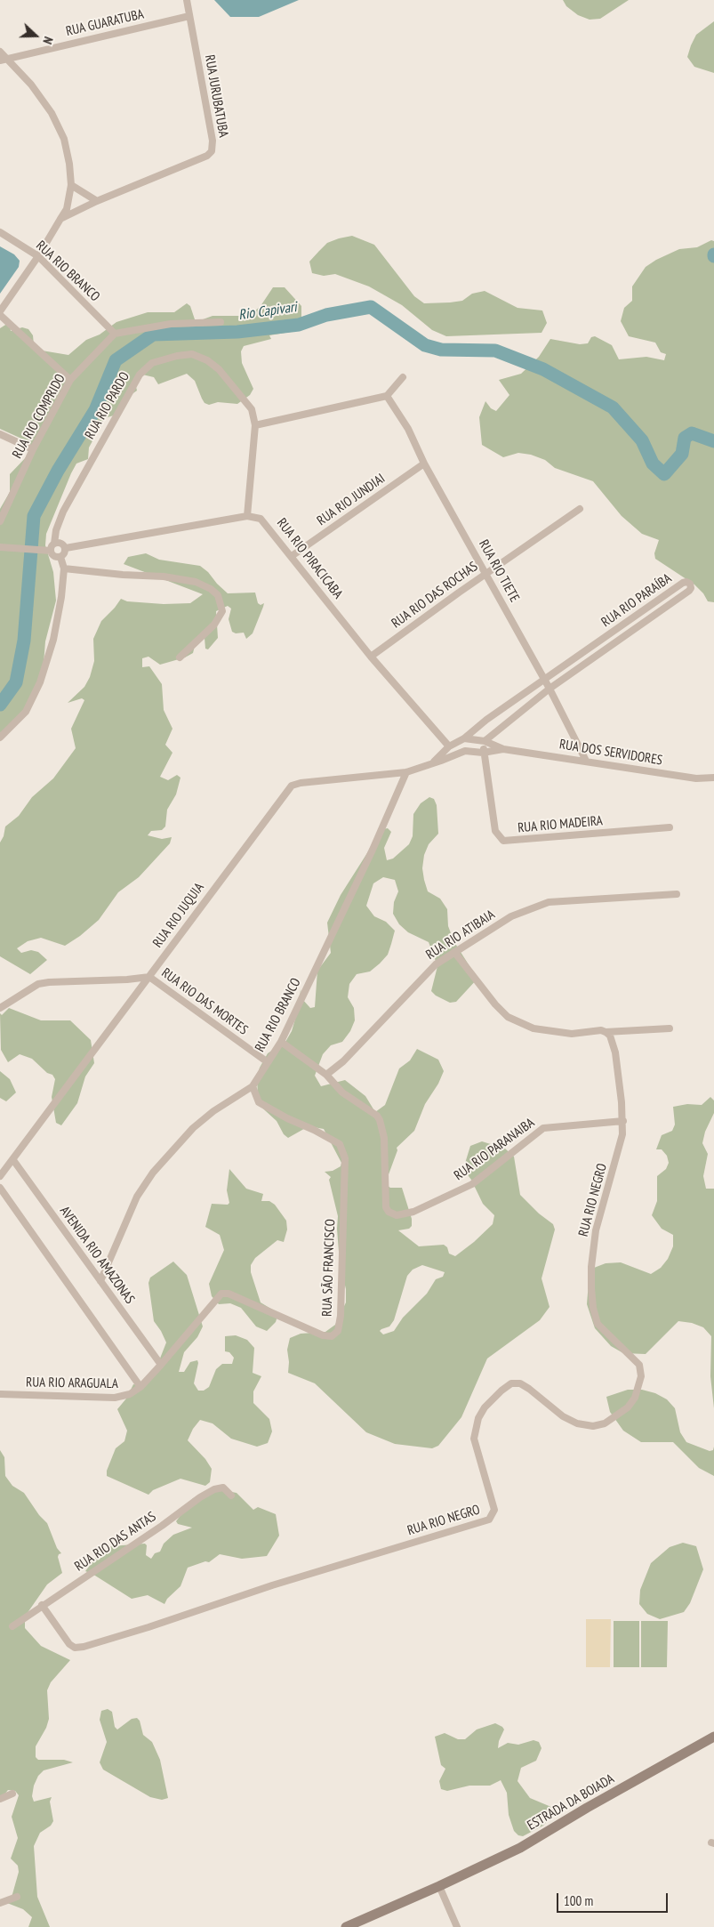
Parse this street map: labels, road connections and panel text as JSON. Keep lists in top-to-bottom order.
{
  "streets": {
    "main road": ["ESTRADA DA BOIADA"],
    "street": [
      "RUA GUARATUBA",
      "RUA JURUBATUBA",
      "RUA RIO BRANCO",
      "RUA RIO PARDO",
      "RUA RIO COMPRIDO",
      "RUA RIO JUNDIAI",
      "RUA RIO PIRACICABA",
      "RUA RIO TIETE",
      "RUA RIO DAS ROCHAS",
      "RUA RIO PARAÍBA",
      "RUA DOS SERVIDORES",
      "RUA RIO MADEIRA",
      "RUA RIO JUQUIA",
      "RUA RIO ATIBAIA",
      "RUA RIO DAS MORTES",
      "RUA RIO PARANAIBA",
      "RUA RIO NEGRO",
      "AVENIDA RIO AMAZONAS",
      "RUA SÃO FRANCISCO",
      "RUA RIO ARAGUALA",
      "RUA RIO DAS ANTAS"
    ]
  },
  "crossings": [
    ["RUA GUARATUBA", "RUA JURUBATUBA"],
    ["RUA RIO BRANCO", "RUA RIO COMPRIDO"],
    ["RUA RIO BRANCO", "RUA RIO JUQUIA"],
    ["RUA RIO BRANCO", "RUA RIO DAS MORTES"],
    ["RUA RIO BRANCO", "AVENIDA RIO AMAZONAS"],
    ["RUA RIO BRANCO", "RUA SÃO FRANCISCO"],
    ["RUA RIO PARDO", "RUA RIO PIRACICABA"],
    ["RUA RIO JUNDIAI", "RUA RIO PIRACICABA"],
    ["RUA RIO JUNDIAI", "RUA RIO TIETE"],
    ["RUA RIO PIRACICABA", "RUA RIO DAS ROCHAS"],
    ["RUA RIO PIRACICABA", "RUA RIO PARAÍBA"],
    ["RUA RIO PIRACICABA", "RUA RIO JUQUIA"],
    ["RUA RIO TIETE", "RUA RIO DAS ROCHAS"],
    ["RUA RIO TIETE", "RUA RIO PARAÍBA"],
    ["RUA RIO TIETE", "RUA DOS SERVIDORES"],
    ["RUA RIO PARAÍBA", "RUA DOS SERVIDORES"],
    ["RUA RIO PARAÍBA", "RUA RIO MADEIRA"],
    ["RUA RIO PARAÍBA", "RUA RIO JUQUIA"],
    ["RUA DOS SERVIDORES", "RUA RIO MADEIRA"],
    ["RUA DOS SERVIDORES", "RUA RIO JUQUIA"],
    ["RUA RIO JUQUIA", "RUA RIO DAS MORTES"],
    ["RUA RIO JUQUIA", "AVENIDA RIO AMAZONAS"],
    ["RUA RIO ATIBAIA", "RUA RIO PARANAIBA"],
    ["RUA RIO PARANAIBA", "RUA RIO NEGRO"],
    ["RUA RIO NEGRO", "RUA RIO DAS ANTAS"],
    ["AVENIDA RIO AMAZONAS", "RUA SÃO FRANCISCO"],
    ["RUA SÃO FRANCISCO", "RUA RIO ARAGUALA"]
  ],
  "water": ["Rio Capivari"],
  "scale_bar": "100 m",
  "north": "right"
}
